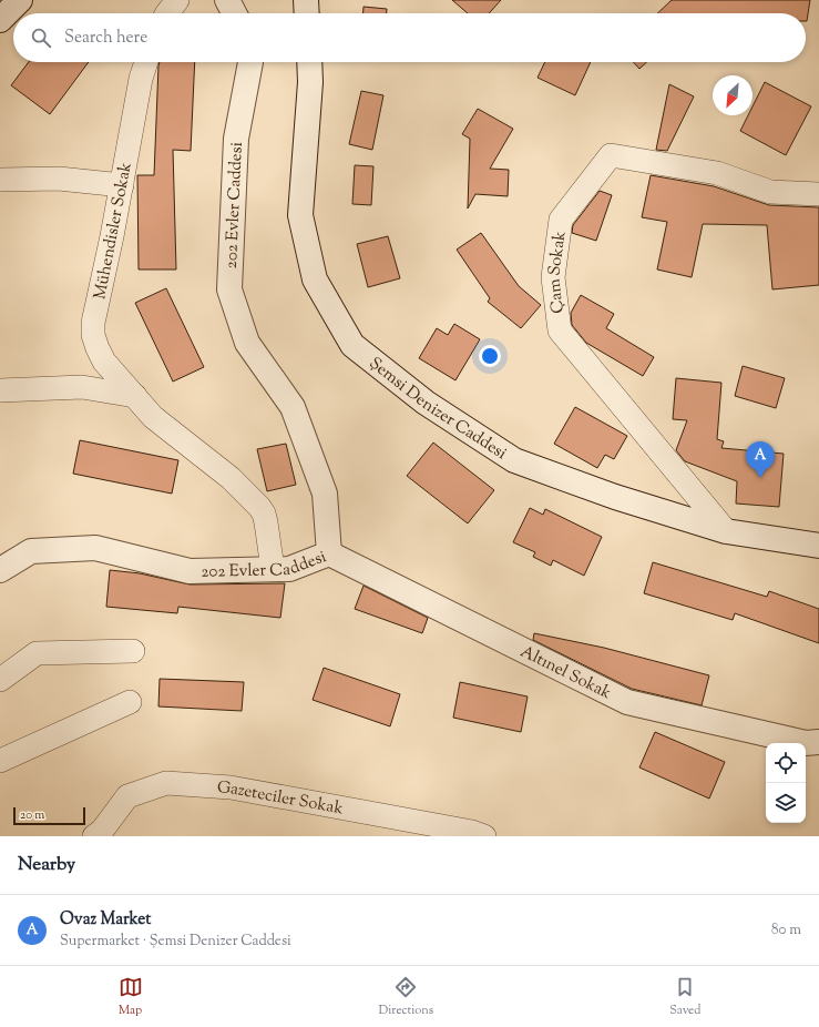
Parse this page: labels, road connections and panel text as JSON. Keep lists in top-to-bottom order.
{
  "streets": {
    "street": [
      "202 Evler Caddesi",
      "Mühendisler Sokak",
      "Çam Sokak",
      "Şemsi Denizer Caddesi",
      "Altınel Sokak",
      "Gazeteciler Sokak"
    ]
  },
  "crossings": [
    ["202 Evler Caddesi", "Mühendisler Sokak"],
    ["202 Evler Caddesi", "Altınel Sokak"],
    ["Çam Sokak", "Şemsi Denizer Caddesi"]
  ],
  "scale_bar": "20 m",
  "north": "bottom left",
  "page": {
    "search": "Search here",
    "pins": "A",
    "scale": "20 m",
    "heading": "Nearby",
    "list": [
      {
        "mark": "A",
        "name": "Ovaz Market",
        "note": "Supermarket · Şemsi Denizer Caddesi",
        "value": "80 m"
      }
    ],
    "nav": ["Map", "Directions", "Saved"]
  }
}
